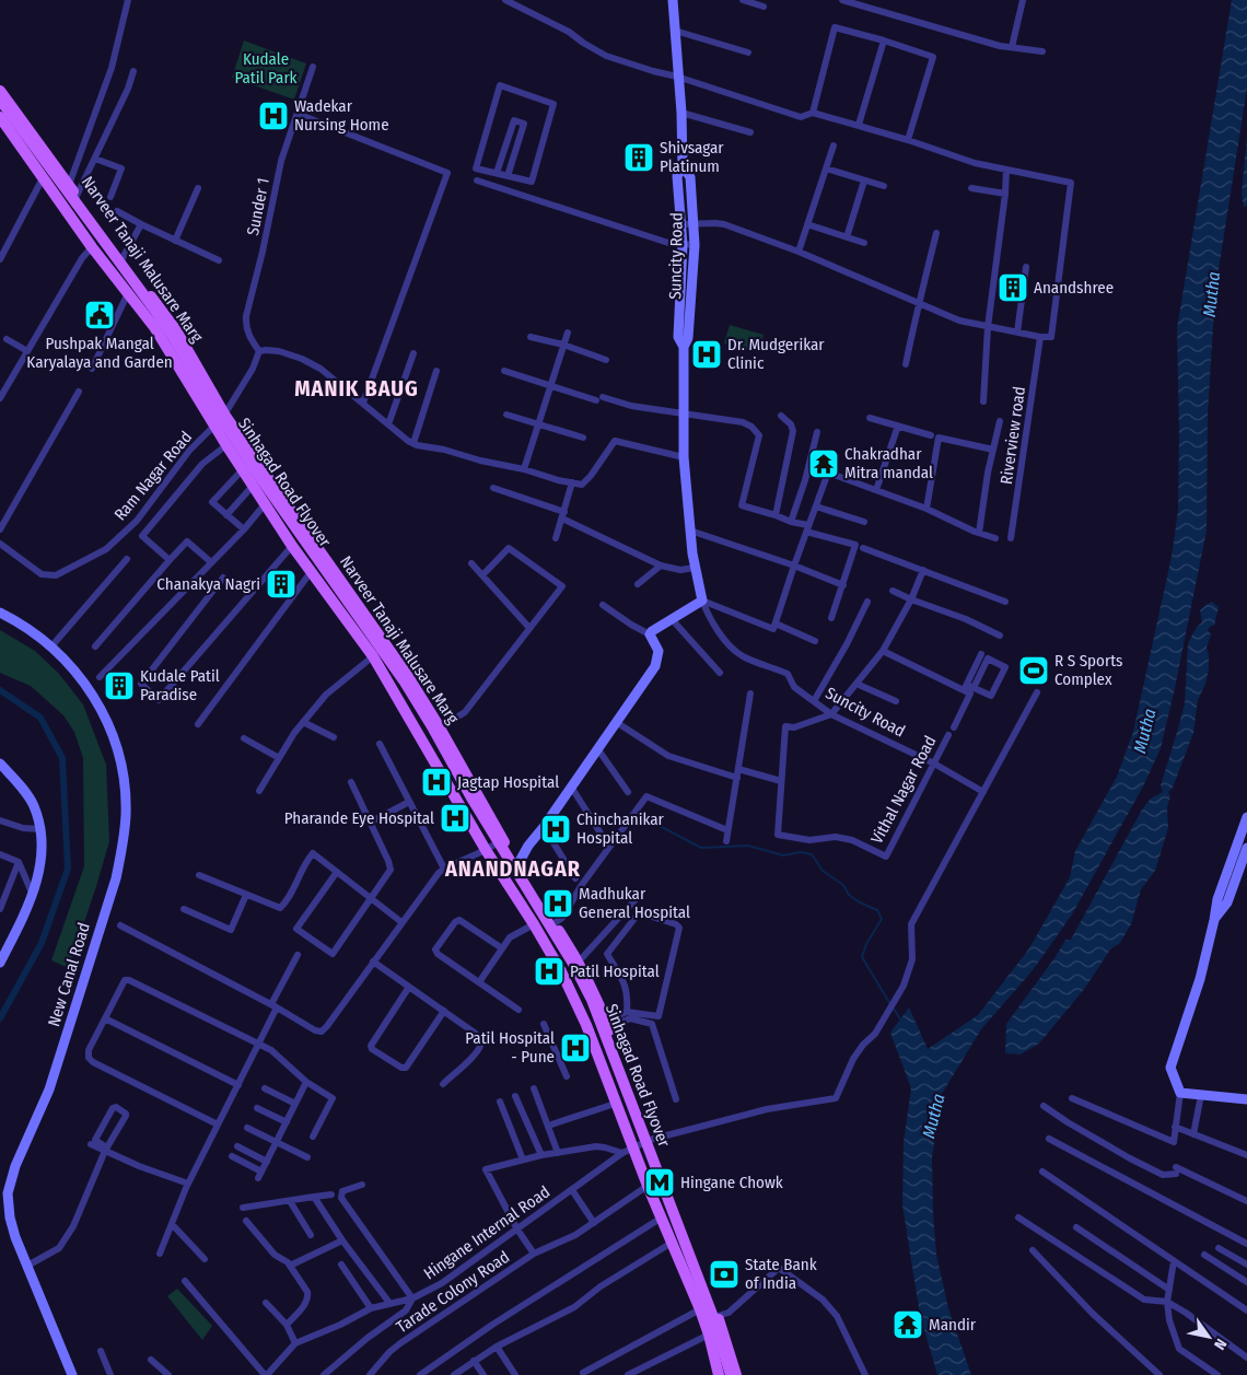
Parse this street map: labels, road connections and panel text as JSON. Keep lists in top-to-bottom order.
{
  "streets": {
    "main road": ["Narveer Tanaji Malusare Marg", "Sinhagad Road Flyover"],
    "street": [
      "Sunder 1",
      "Suncity Road",
      "Riverview road",
      "Ram Nagar Road",
      "Vithal Nagar Road",
      "New Canal Road",
      "Hingane Internal Road",
      "Tarade Colony Road"
    ]
  },
  "crossings": [
    ["Sunder 1", "Ram Nagar Road"],
    ["Suncity Road", "Vithal Nagar Road"],
    ["Suncity Road", "Hingane Internal Road"],
    ["Narveer Tanaji Malusare Marg", "Ram Nagar Road"],
    ["Narveer Tanaji Malusare Marg", "Hingane Internal Road"],
    ["Hingane Internal Road", "Tarade Colony Road"]
  ],
  "districts": ["MANIK BAUG", "ANANDNAGAR"],
  "water": ["Mutha"],
  "parks": ["Kudale Patil Park"],
  "places": {
    "hospital": [
      "Wadekar Nursing Home",
      "Dr. Mudgerikar Clinic",
      "Jagtap Hospital",
      "Pharande Eye Hospital",
      "Chinchanikar Hospital",
      "Madhukar General Hospital",
      "Patil Hospital",
      "Patil Hospital - Pune"
    ],
    "building": [
      "Shivsagar Platinum",
      "Anandshree",
      "Chanakya Nagri",
      "Kudale Patil Paradise"
    ],
    "public building": ["Pushpak Mangal Karyalaya and Garden"],
    "temple": ["Chakradhar Mitra mandal", "Mandir"],
    "sports": ["R S Sports Complex"],
    "metro station": ["Hingane Chowk"],
    "bank": ["State Bank of India"]
  },
  "north": "bottom right"
}
